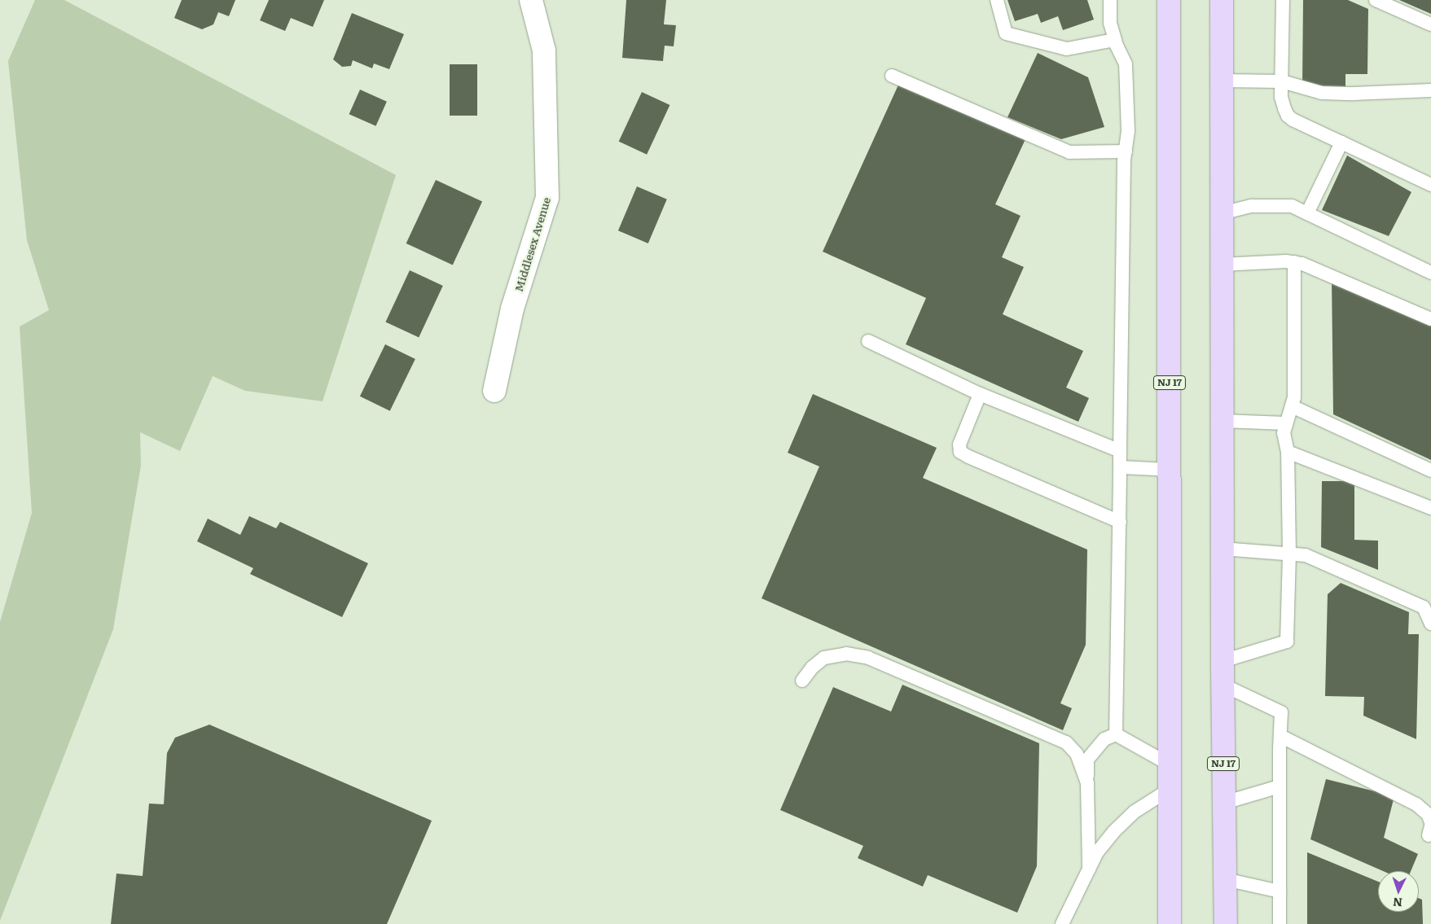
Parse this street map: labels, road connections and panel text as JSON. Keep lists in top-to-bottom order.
{
  "streets": {
    "highway": ["NJ 17"],
    "street": ["Middlesex Avenue"]
  },
  "north": "bottom"
}
